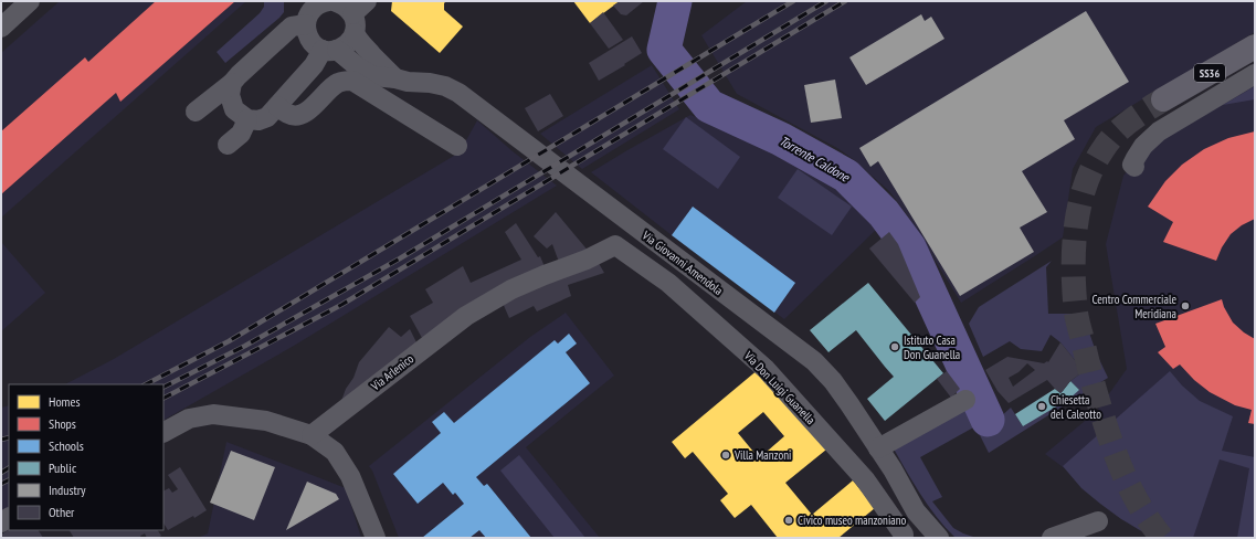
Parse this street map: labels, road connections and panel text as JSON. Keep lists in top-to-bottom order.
{
  "streets": {
    "highway": ["SS36"],
    "street": ["Via Giovanni Amendola", "Via Arlenico", "Via Don Luigi Guanella"]
  },
  "crossings": [
    ["Via Giovanni Amendola", "Via Don Luigi Guanella"],
    ["Via Arlenico", "Via Don Luigi Guanella"]
  ],
  "water": ["Torrente Caldone"],
  "places": [
    "Centro Commerciale Meridiana",
    "Istituto Casa Don Guanella",
    "Chiesetta del Caleotto",
    "Villa Manzoni",
    "Civico museo manzoniano"
  ],
  "legend": [
    "Homes",
    "Shops",
    "Schools",
    "Public",
    "Industry",
    "Other"
  ]
}
